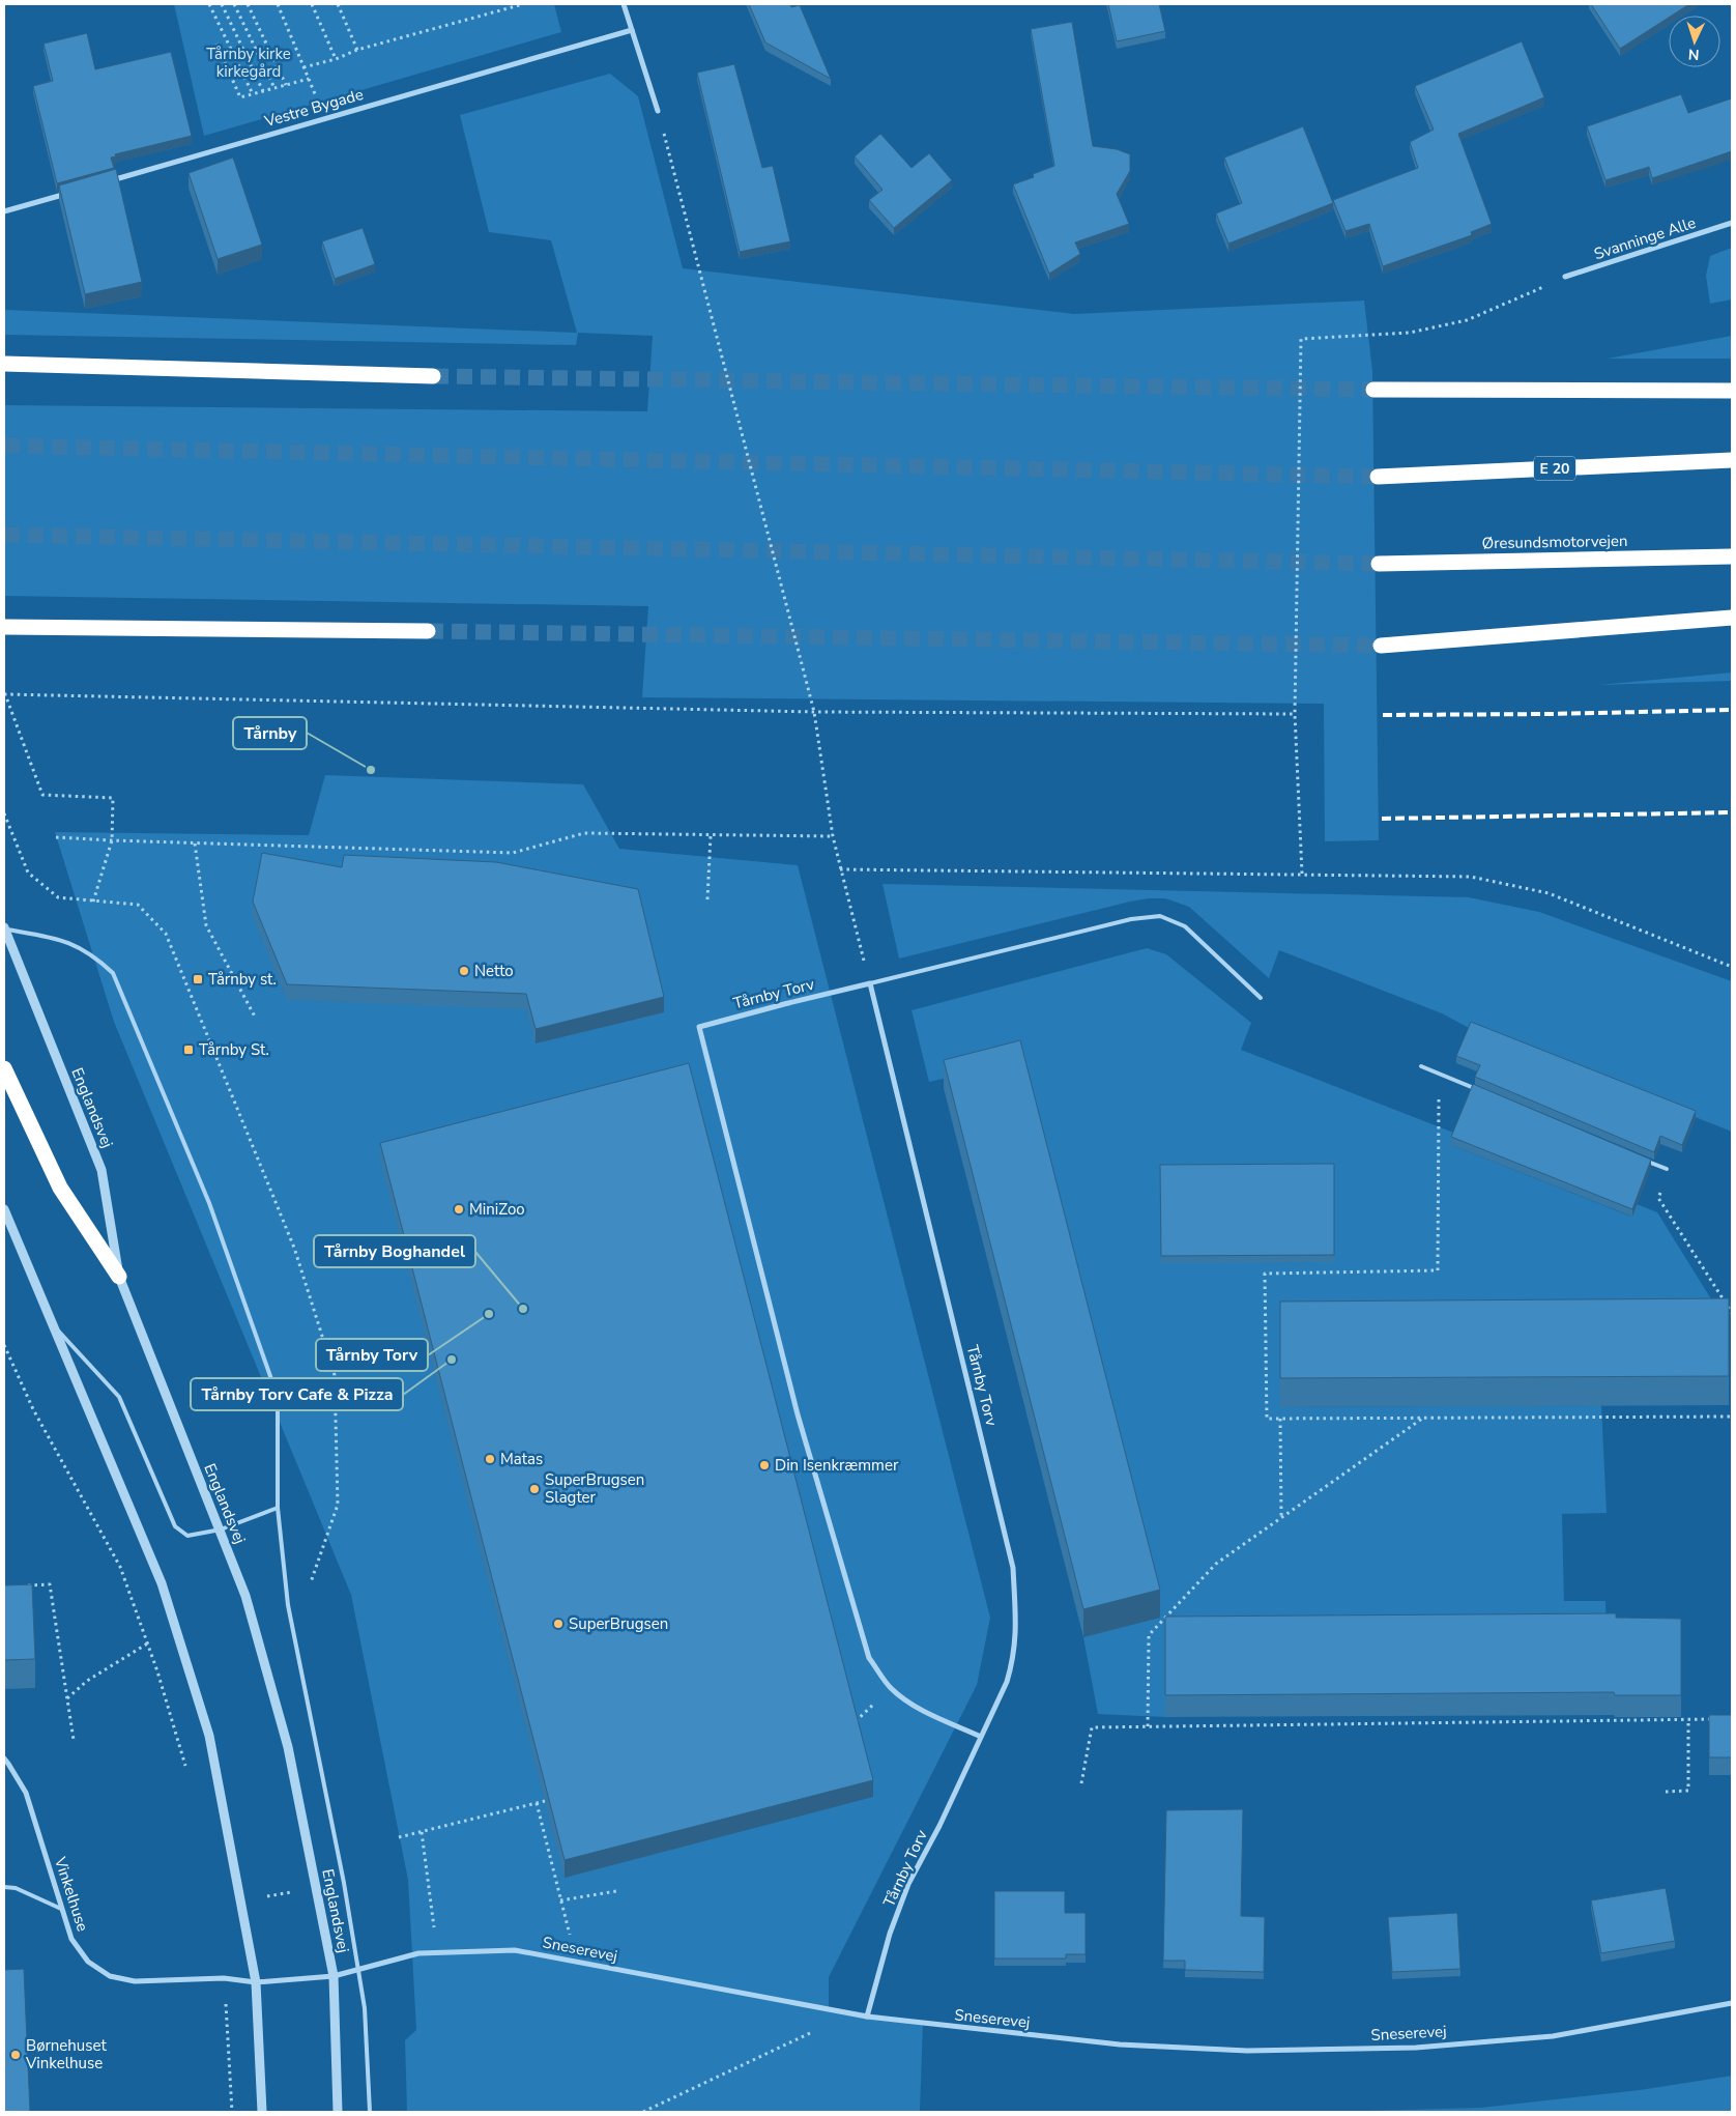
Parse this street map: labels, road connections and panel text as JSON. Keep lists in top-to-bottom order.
{
  "streets": {
    "highway": ["E 20", "Øresundsmotorvejen"],
    "street": [
      "Vestre Bygade",
      "Svanninge Alle",
      "Tårnby Torv",
      "Englandsvej",
      "Vinkelhuse",
      "Sneserevej"
    ]
  },
  "crossings": [
    ["Tårnby Torv", "Sneserevej"],
    ["Englandsvej", "Sneserevej"],
    ["Vinkelhuse", "Sneserevej"]
  ],
  "parks": ["Tårnby kirke kirkegård"],
  "places": {
    "other": [
      "Tårnby",
      "Netto",
      "MiniZoo",
      "Tårnby Boghandel",
      "Tårnby Torv",
      "Tårnby Torv Cafe & Pizza",
      "Matas",
      "Din Isenkræmmer",
      "SuperBrugsen Slagter",
      "SuperBrugsen",
      "Børnehuset Vinkelhuse"
    ],
    "transit": ["Tårnby st.", "Tårnby St."]
  },
  "north": "bottom"
}
